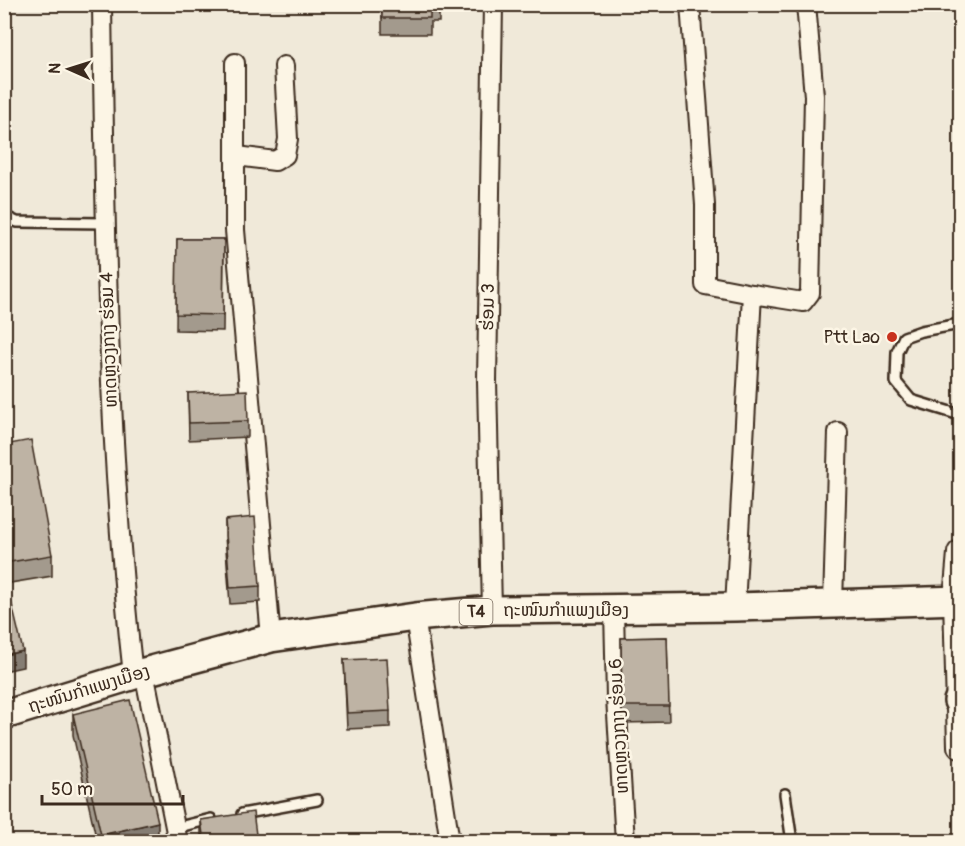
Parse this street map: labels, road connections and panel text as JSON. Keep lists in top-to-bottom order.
{
  "streets": {
    "main road": ["ຖະໜົນກຳແພງເມືອງ", "T4"],
    "street": ["ຮ່ອມ 3", "ທາດຫຼວງກາງ ຮ່ອມ 4", "ທາດຫຼວງກາງ ຮ່ອມ 6"]
  },
  "crossings": [
    ["ຮ່ອມ 3", "ຖະໜົນກຳແພງເມືອງ"],
    ["ທາດຫຼວງກາງ ຮ່ອມ 4", "ຖະໜົນກຳແພງເມືອງ"],
    ["ຖະໜົນກຳແພງເມືອງ", "ທາດຫຼວງກາງ ຮ່ອມ 6"]
  ],
  "places": ["Ptt Lao"],
  "scale_bar": "50 m",
  "north": "left"
}
